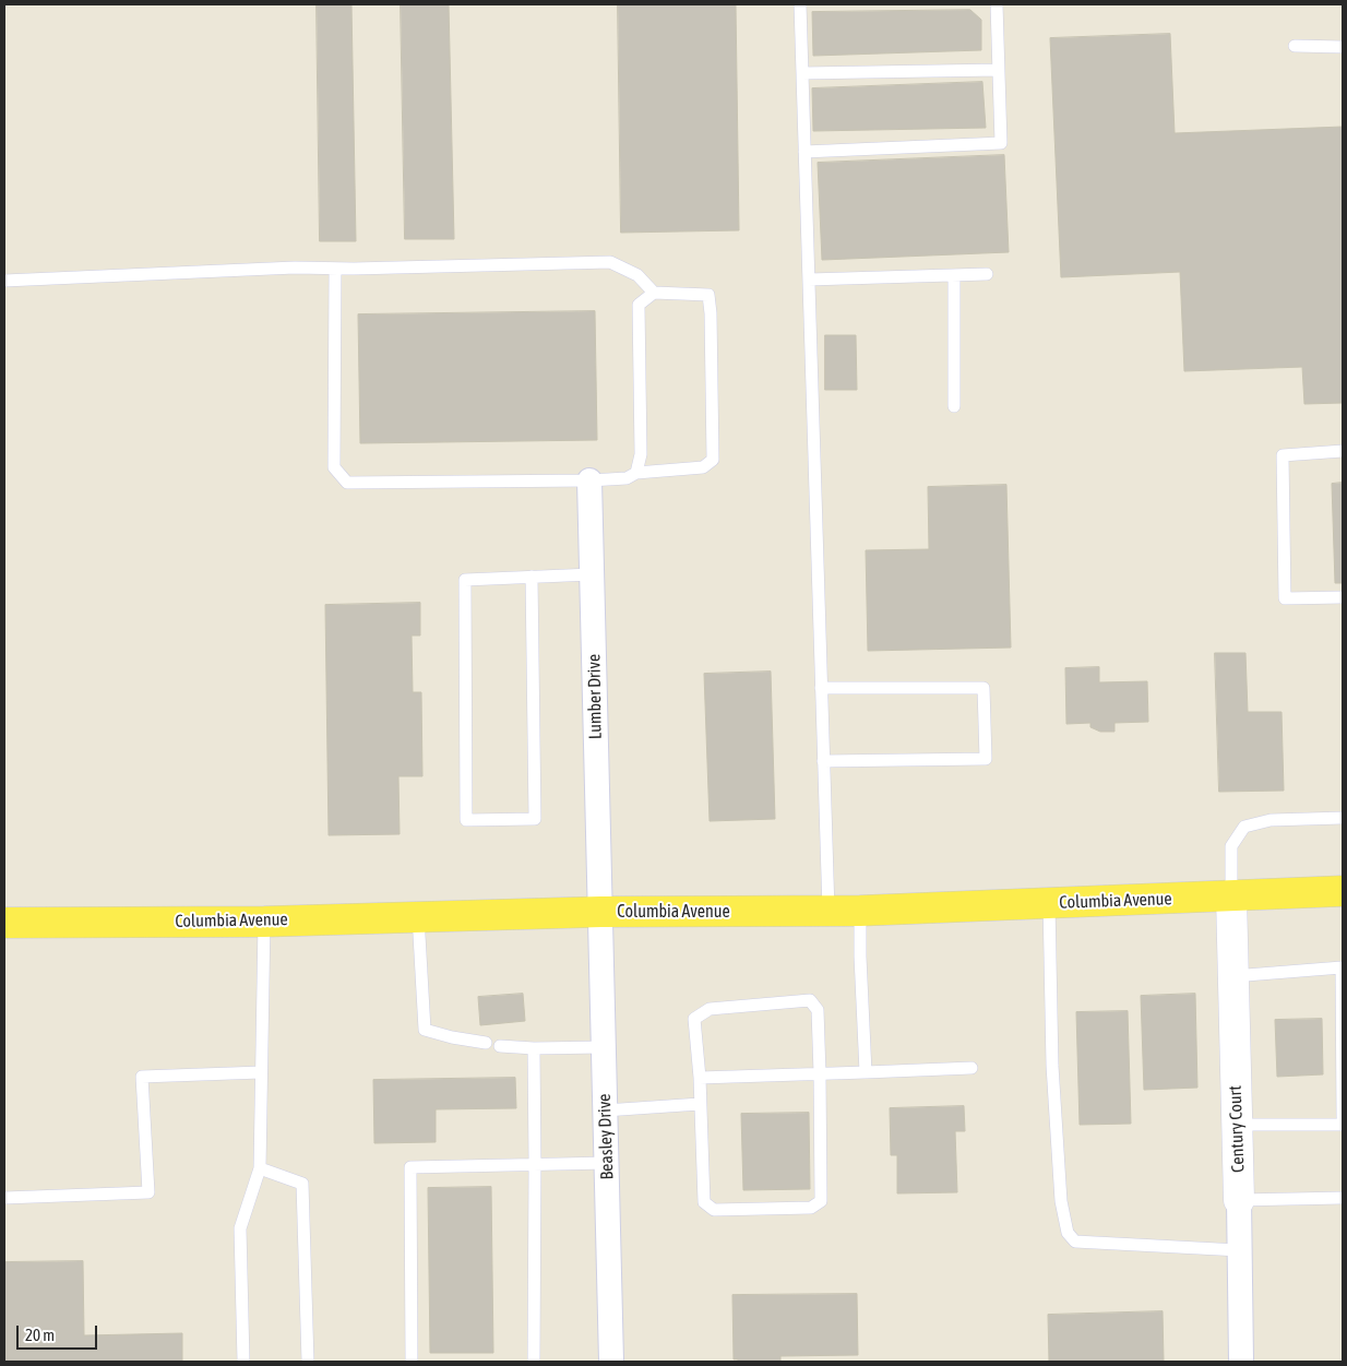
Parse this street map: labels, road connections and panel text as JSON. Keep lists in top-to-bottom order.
{
  "streets": {
    "main road": ["Columbia Avenue", "Century Court"],
    "street": ["Lumber Drive", "Beasley Drive"]
  },
  "crossings": [
    ["Lumber Drive", "Columbia Avenue"],
    ["Lumber Drive", "Beasley Drive"],
    ["Columbia Avenue", "Century Court"],
    ["Columbia Avenue", "Beasley Drive"]
  ],
  "scale_bar": "20 m"
}
